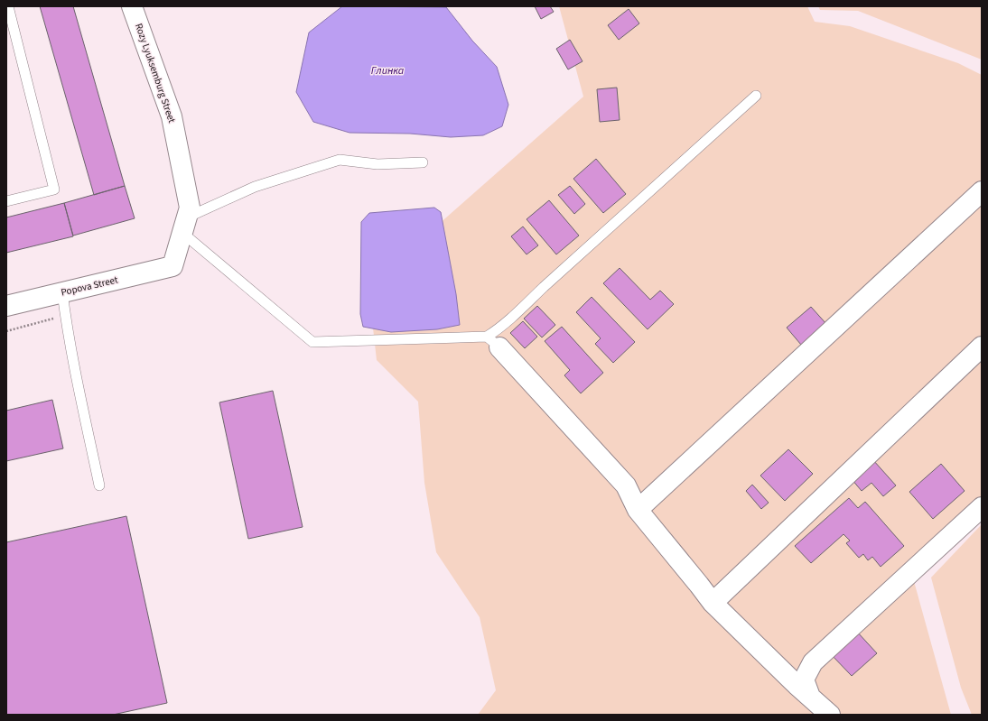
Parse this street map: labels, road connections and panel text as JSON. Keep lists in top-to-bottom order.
{
  "streets": {
    "street": ["Rozy Lyuksemburg Street", "Popova Street"]
  },
  "crossings": [
    ["Rozy Lyuksemburg Street", "Popova Street"]
  ],
  "water": ["Глинка"]
}
